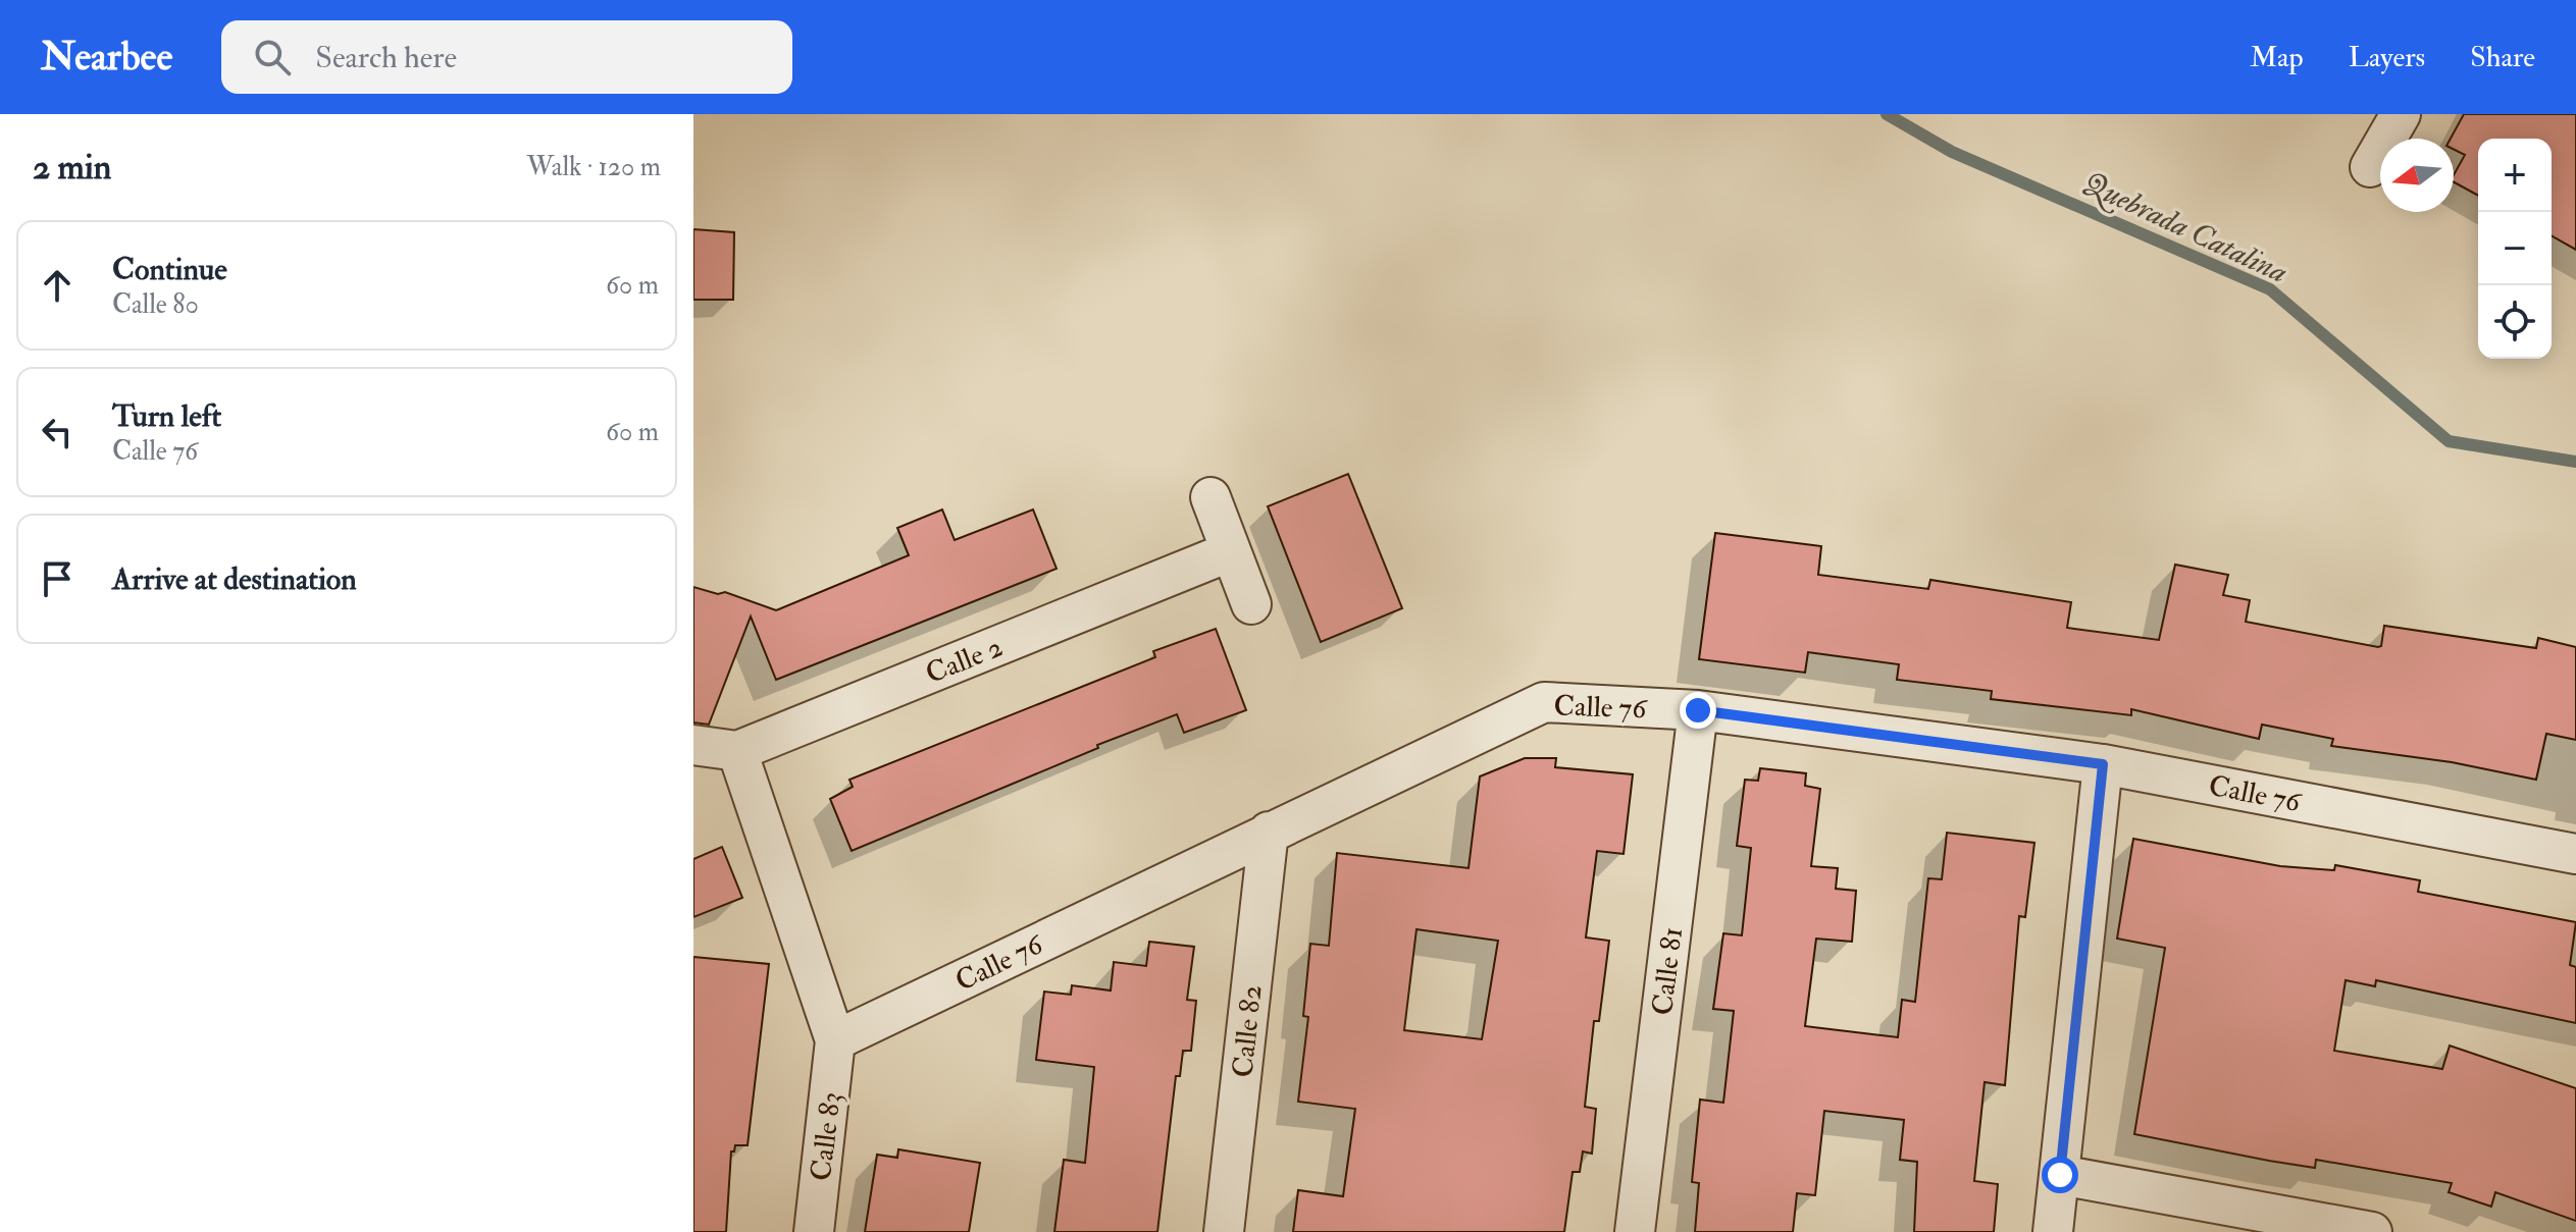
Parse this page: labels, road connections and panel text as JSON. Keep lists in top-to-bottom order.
{
  "streets": {
    "street": [
      "Calle 2",
      "Calle 76",
      "Calle 81",
      "Calle 82",
      "Calle 83"
    ]
  },
  "crossings": [
    ["Calle 76", "Calle 81"],
    ["Calle 76", "Calle 82"],
    ["Calle 76", "Calle 83"]
  ],
  "water": ["Quebrada Catalina"],
  "north": "left",
  "page": {
    "header": "Nearbee",
    "search": "Search here",
    "nav": ["Map", "Layers", "Share"],
    "heading": ["2 min", "Walk · 120 m"],
    "map_buttons": ["+", "−"],
    "list": [
      ["Continue", "Calle 80", "60 m"],
      ["Turn left", "Calle 76", "60 m"],
      "Arrive at destination"
    ]
  }
}
